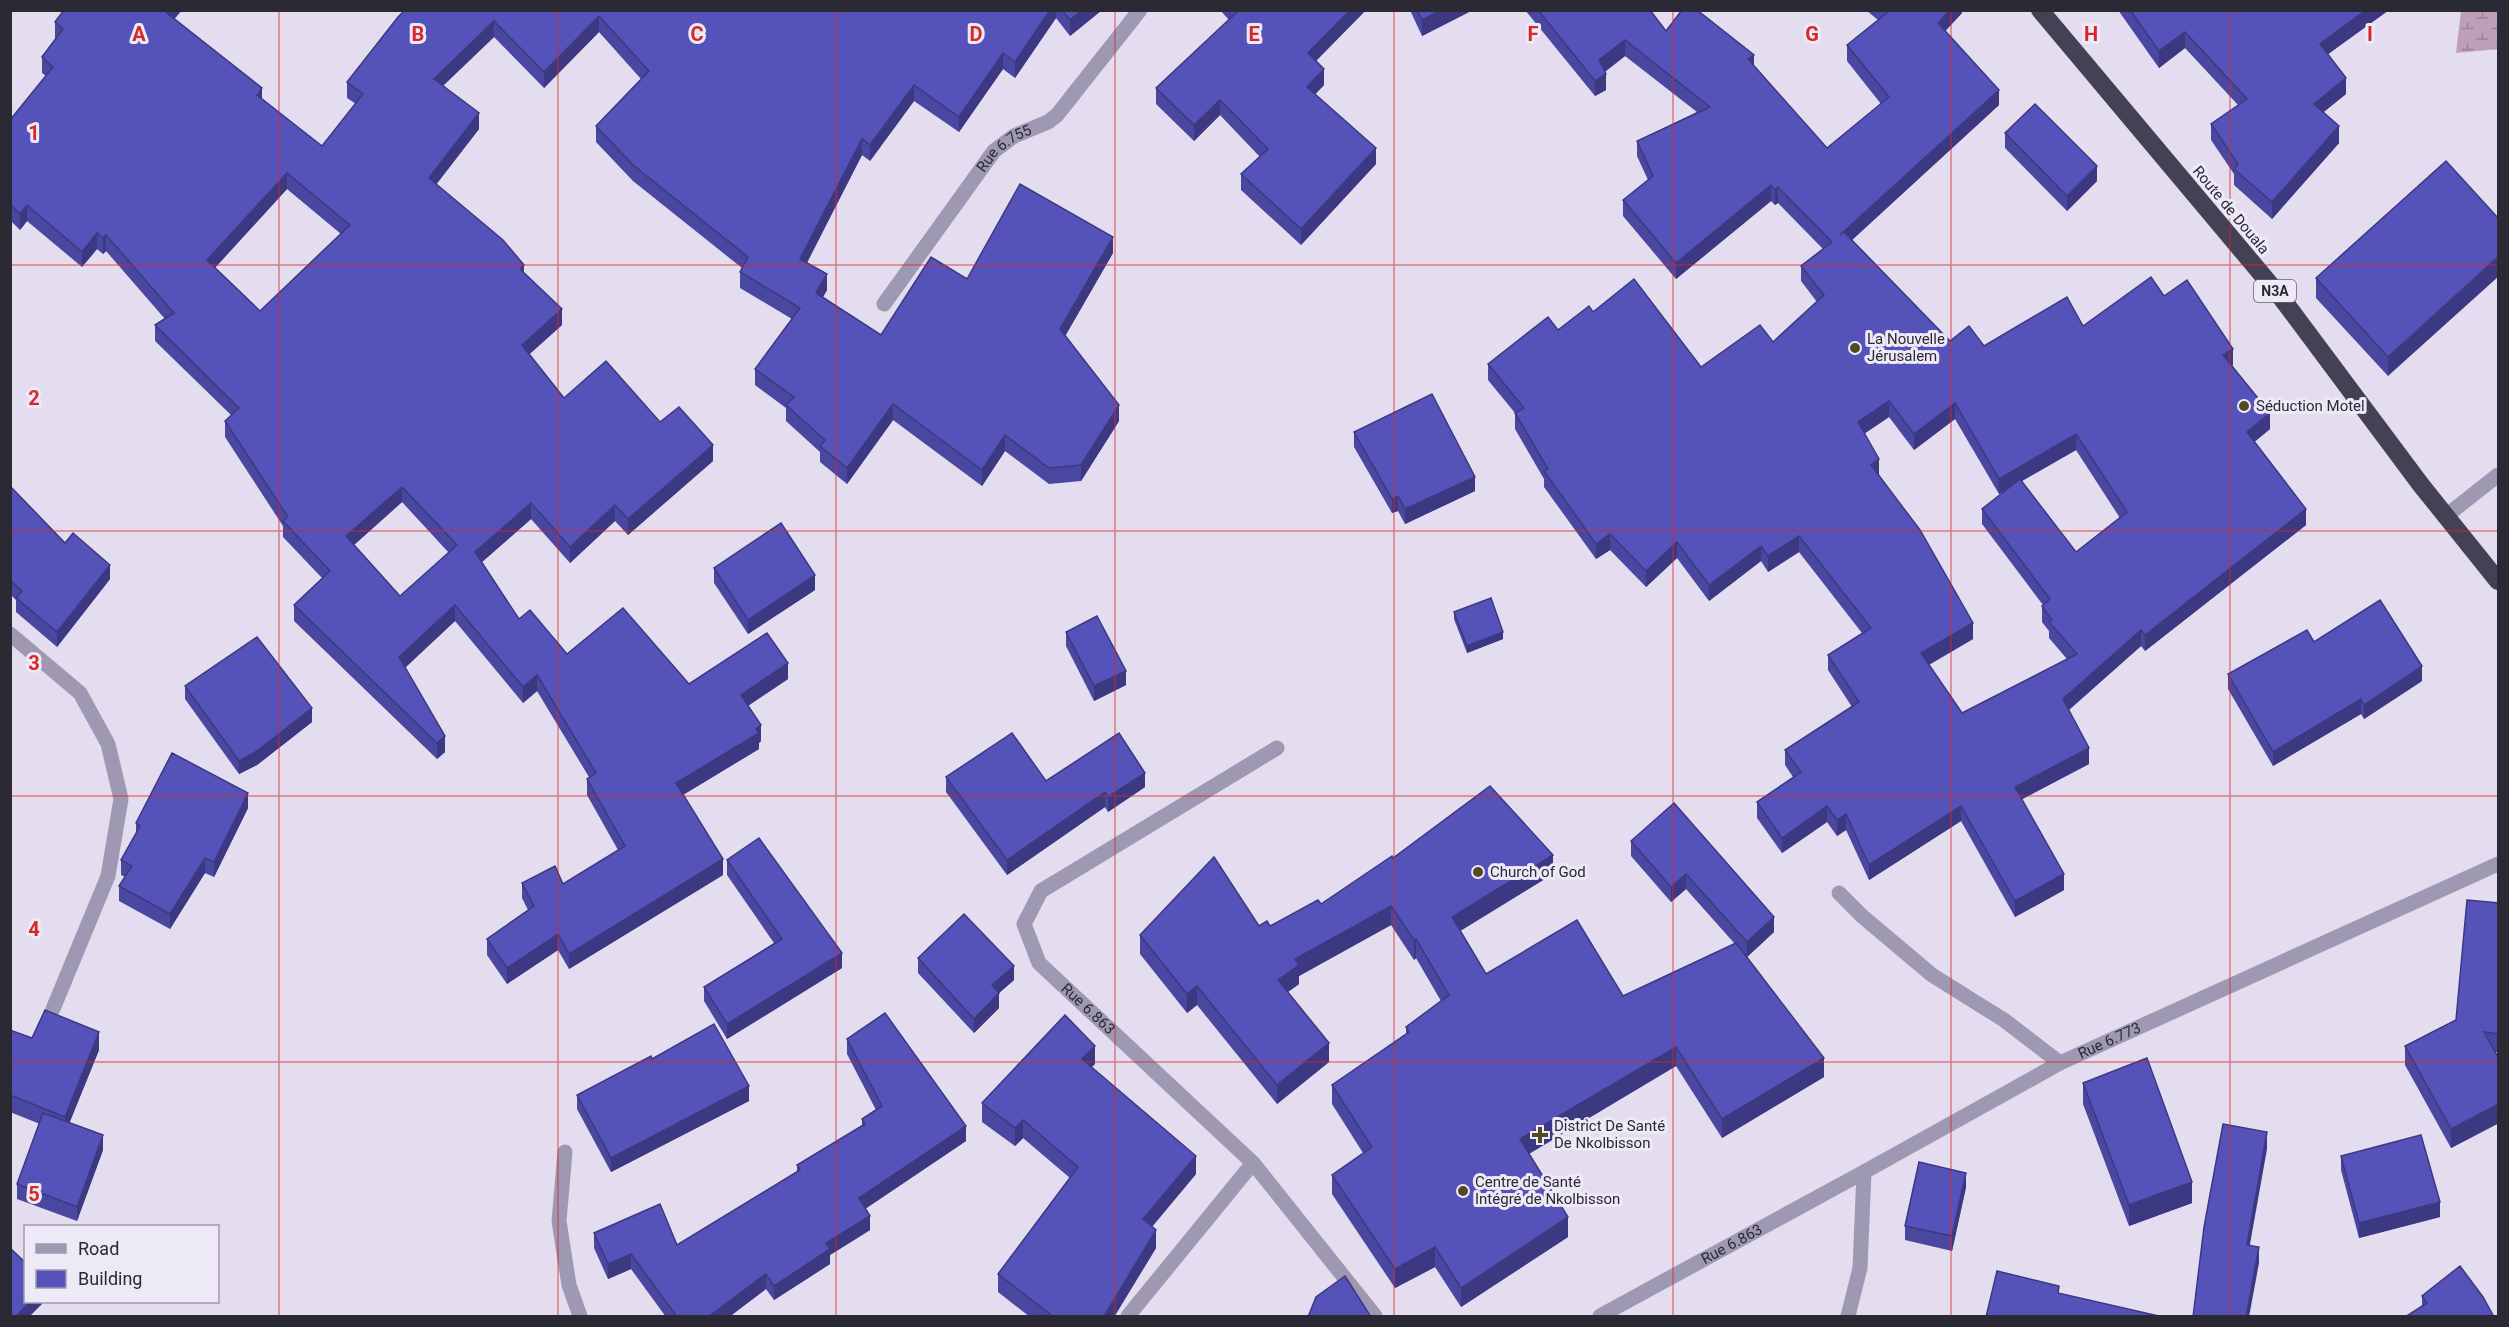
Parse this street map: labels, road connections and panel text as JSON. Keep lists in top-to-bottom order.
{
  "streets": {
    "highway": ["Route de Douala", "N3A"],
    "street": ["Rue 6.755", "Rue 6.863", "Rue 6.773"]
  },
  "crossings": [
    ["Rue 6.863", "Rue 6.773"]
  ],
  "places": {
    "other": [
      "La Nouvelle Jérusalem",
      "Séduction Motel",
      "Church of God",
      "Centre de Santé Intégré de Nkolbisson"
    ],
    "health": ["District De Santé De Nkolbisson"]
  },
  "legend": ["Road", "Building"],
  "grid": {
    "columns": [
      "A",
      "B",
      "C",
      "D",
      "E",
      "F",
      "G",
      "H",
      "I"
    ],
    "rows": [
      "1",
      "2",
      "3",
      "4",
      "5"
    ]
  }
}
